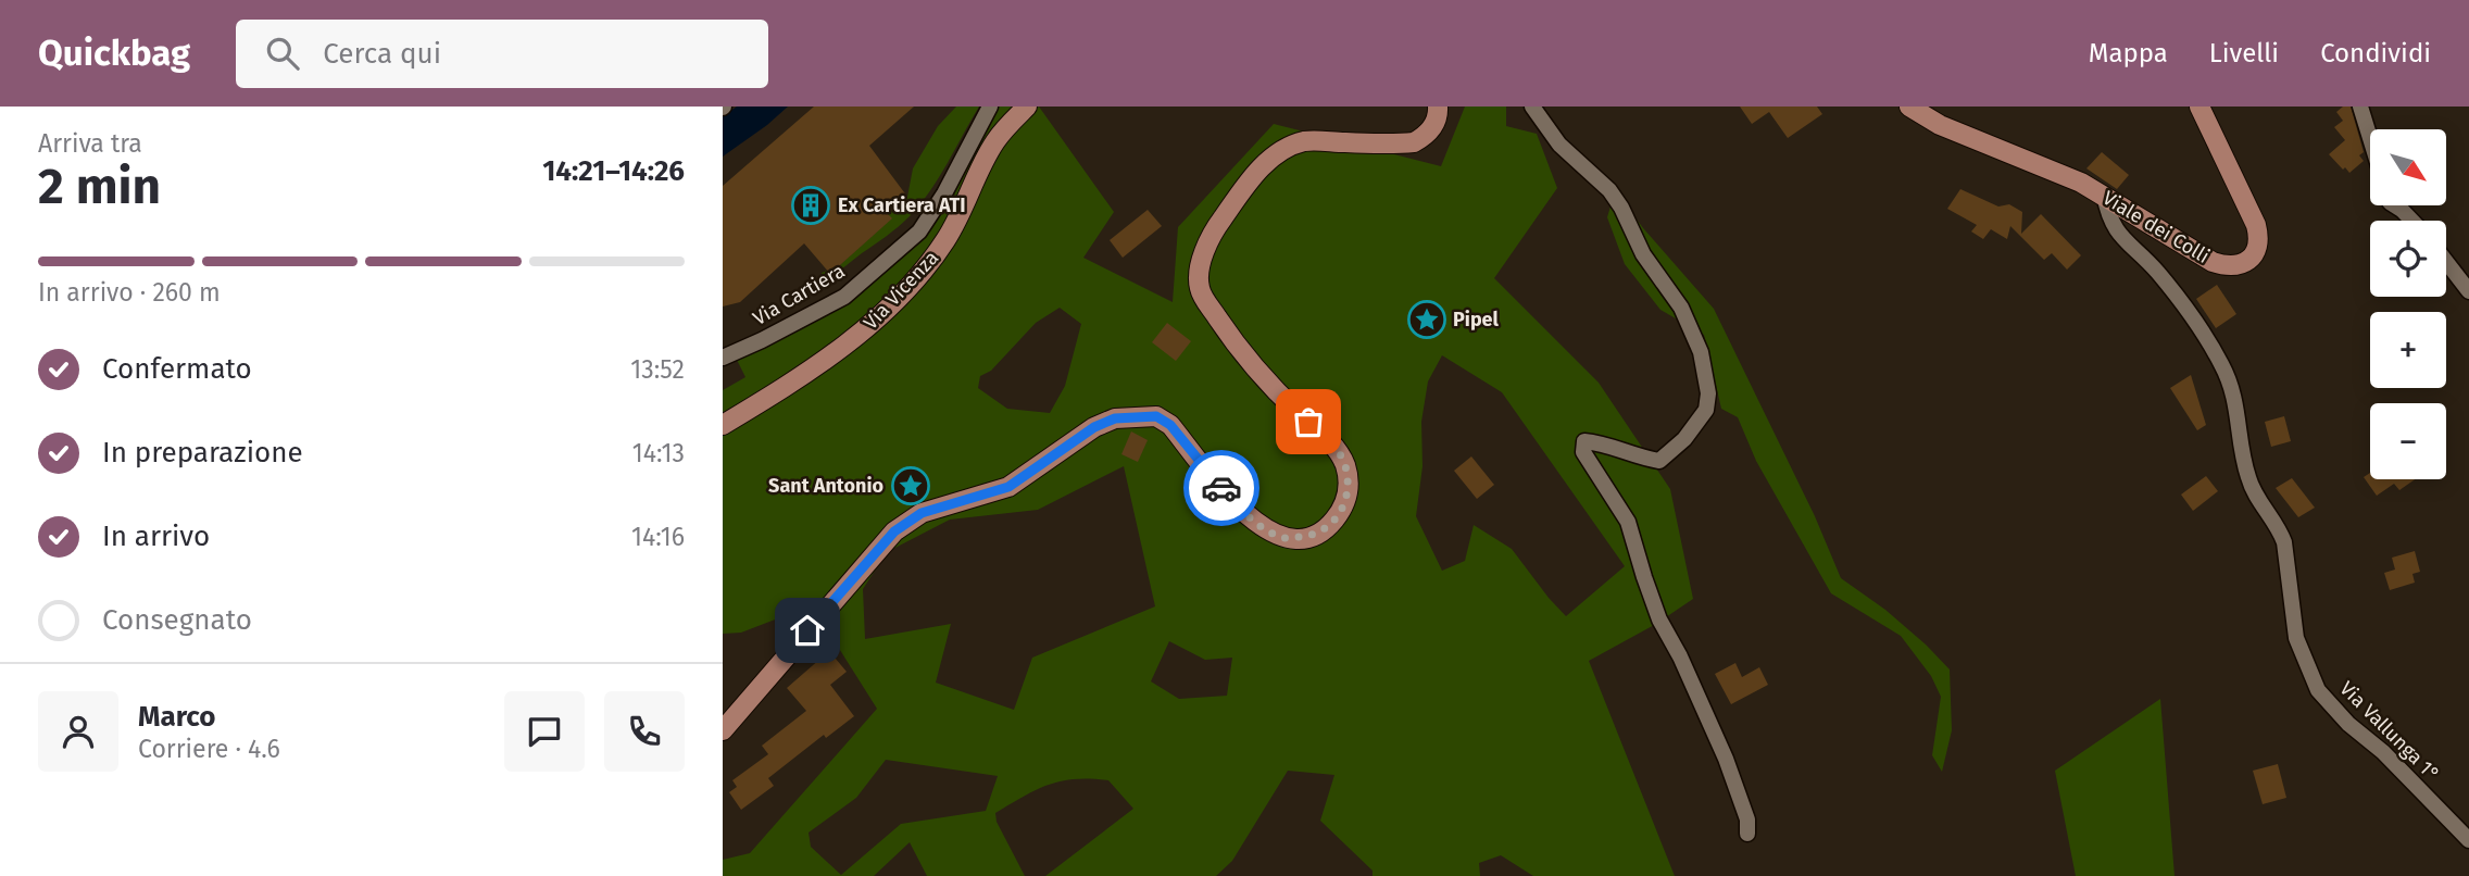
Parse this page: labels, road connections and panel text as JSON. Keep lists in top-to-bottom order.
{
  "streets": {
    "main road": ["Viale dei Colli", "Via Vicenza"],
    "street": ["Via Cartiera", "Via Vallunga 1°"]
  },
  "crossings": [
    ["Viale dei Colli", "Via Vallunga 1°"]
  ],
  "places": {
    "building": ["Ex Cartiera ATI"],
    "place": ["Pipel", "Sant Antonio"]
  },
  "north": "bottom right",
  "page": {
    "header": "Quickbag",
    "search": "Cerca qui",
    "nav": ["Mappa", "Livelli", "Condividi"],
    "heading": ["2 min", "Arriva tra", "14:21–14:26"],
    "panel": ["Marco", "Corriere · 4.6"],
    "map_buttons": ["+", "−"],
    "bar": "In arrivo · 260 m",
    "list": [
      ["Confermato", "13:52"],
      ["In preparazione", "14:13"],
      ["In arrivo", "14:16"],
      "Consegnato"
    ]
  }
}
